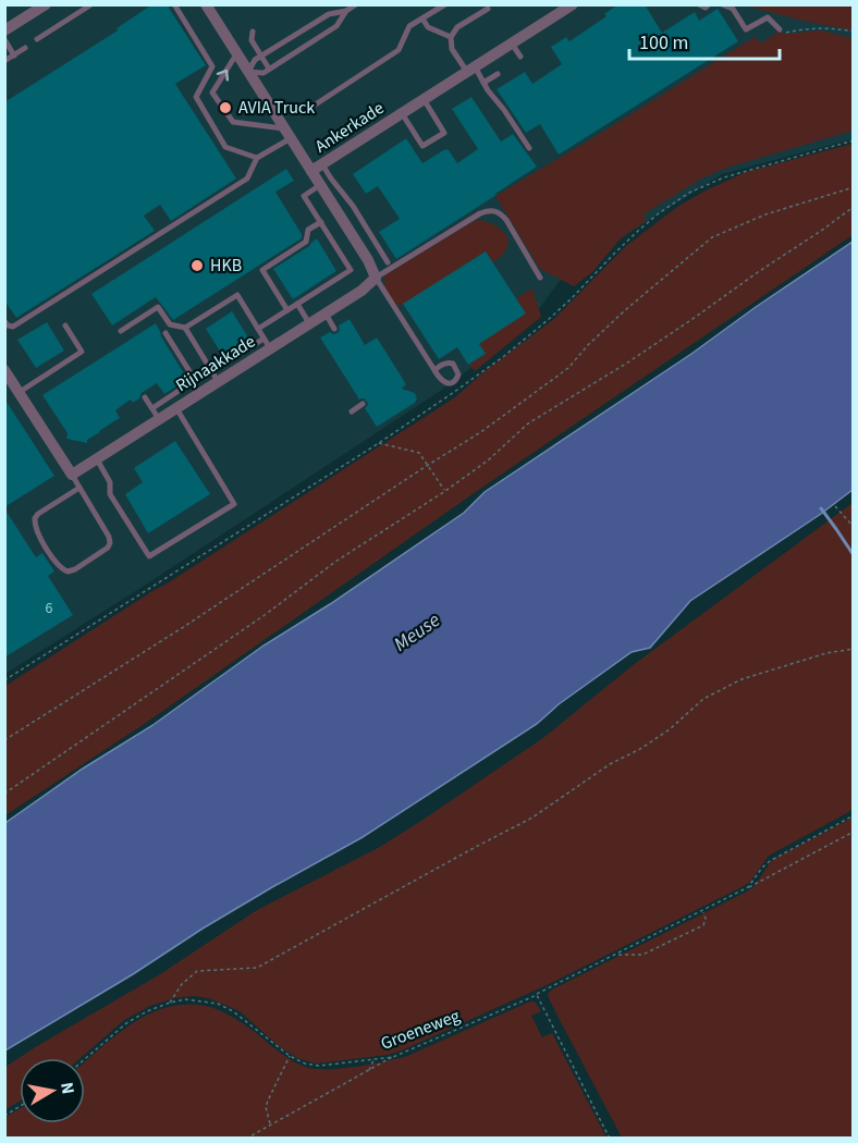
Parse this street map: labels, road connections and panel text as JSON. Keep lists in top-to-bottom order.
{
  "streets": {
    "street": ["Ankerkade", "Rijnaakkade"],
    "path": ["Groeneweg"]
  },
  "water": ["Meuse"],
  "places": ["AVIA Truck", "HKB"],
  "house_numbers": ["6"],
  "scale_bar": "100 m",
  "north": "right"
}
